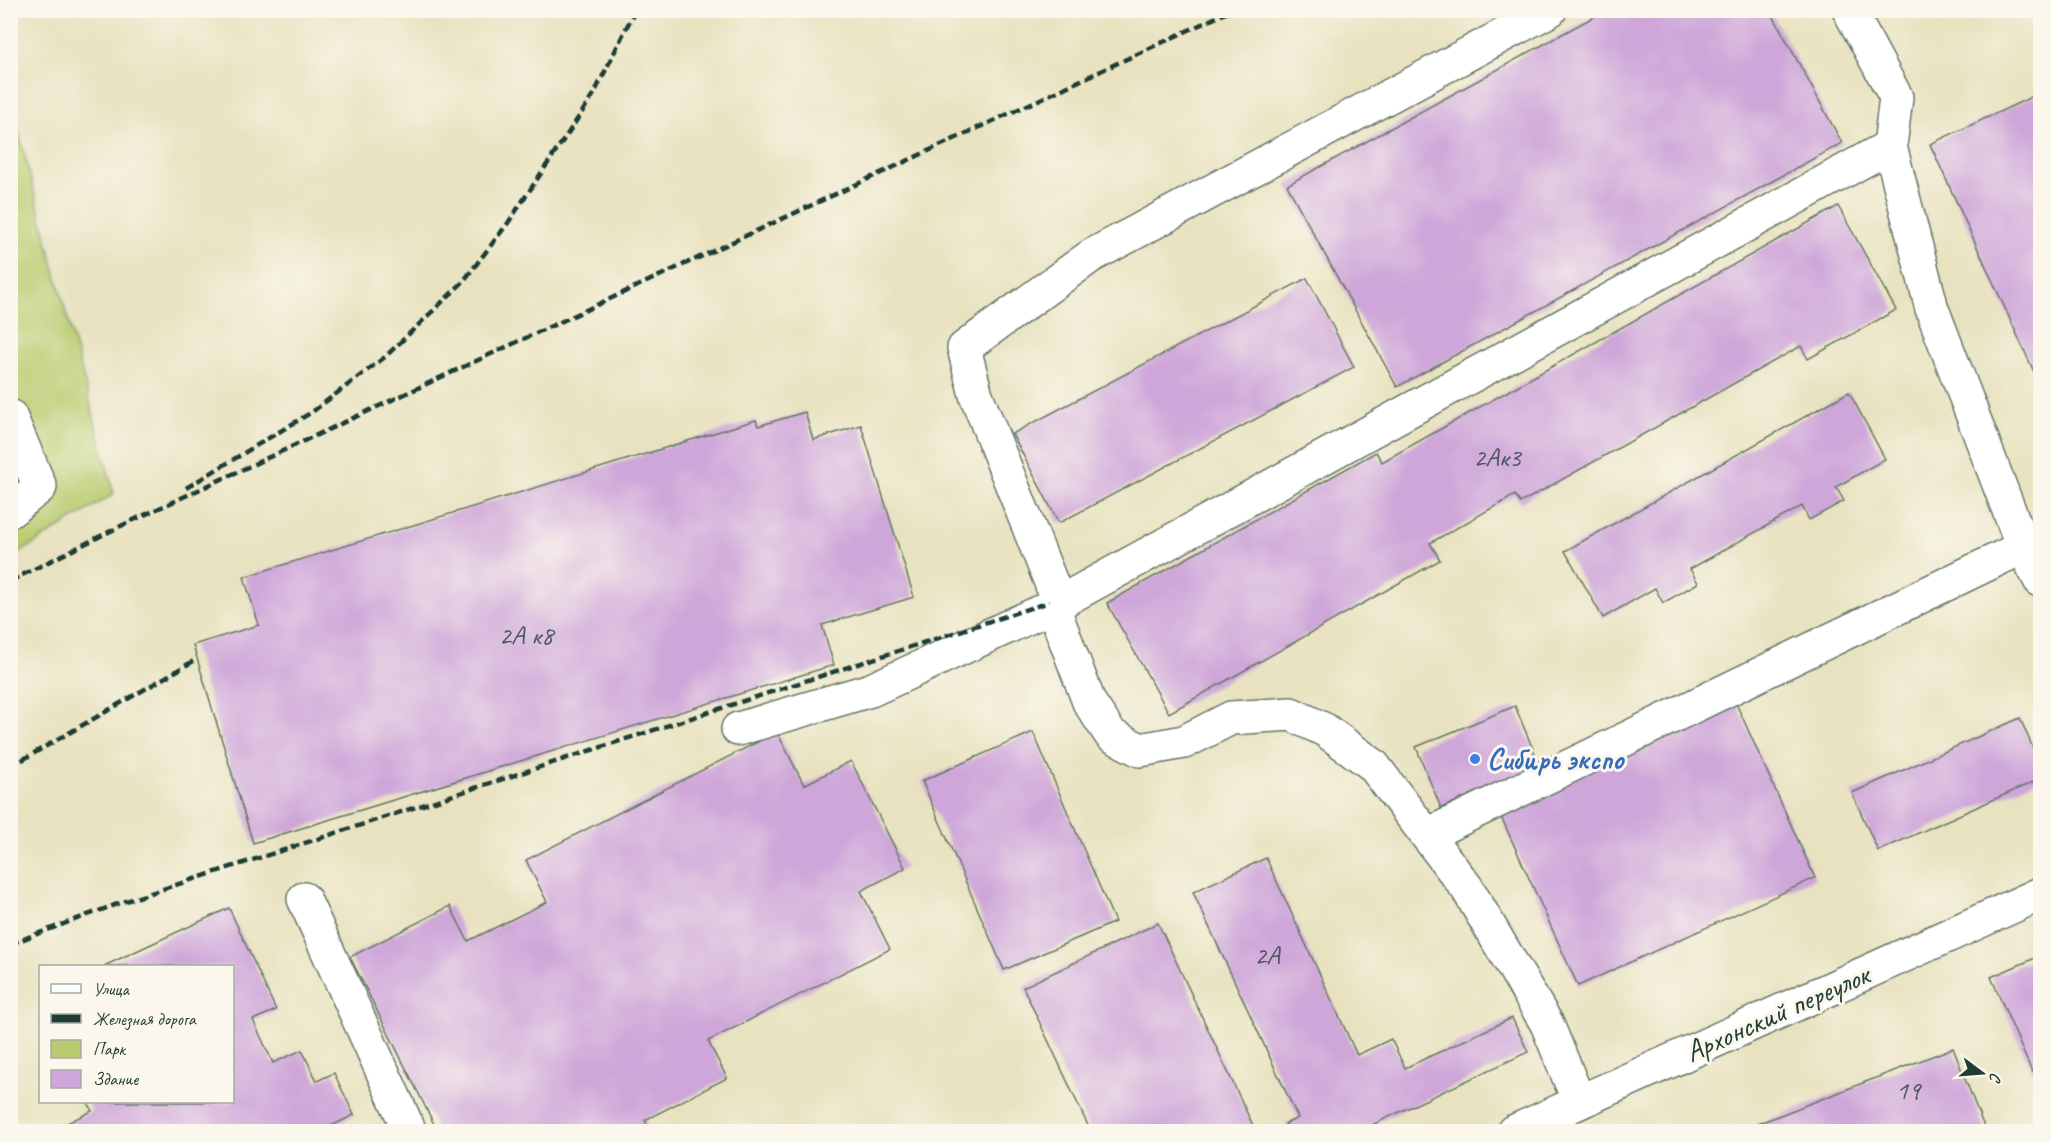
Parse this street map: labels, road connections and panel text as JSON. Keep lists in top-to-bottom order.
{
  "streets": {
    "street": ["Архонский переулок"]
  },
  "places": ["Сибирь экспо"],
  "house_numbers": [
    "2Ак3",
    "2А к8",
    "2А",
    "19"
  ],
  "legend": [
    "Улица",
    "Железная дорога",
    "Парк",
    "Здание"
  ],
  "north": "right"
}
